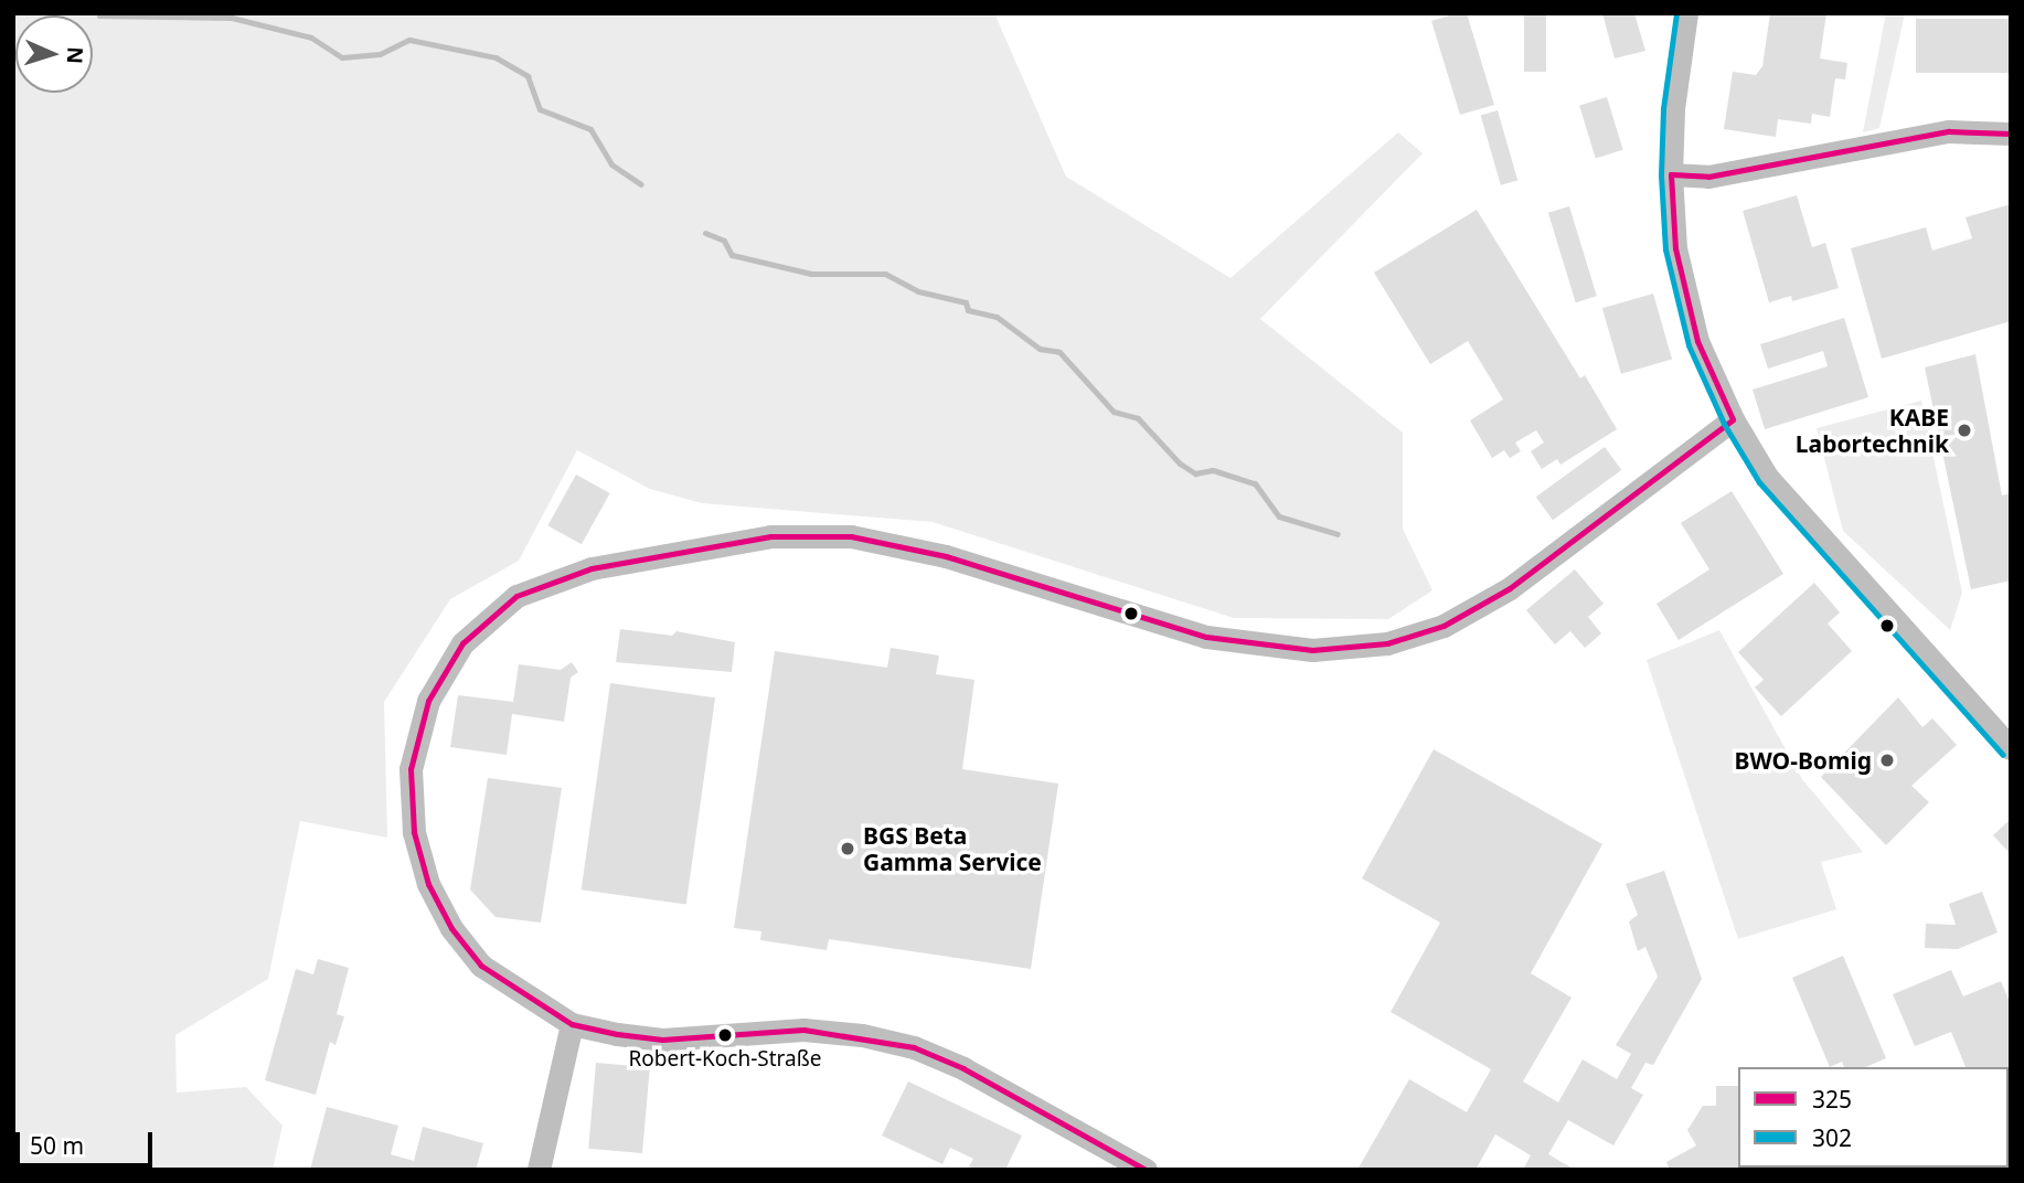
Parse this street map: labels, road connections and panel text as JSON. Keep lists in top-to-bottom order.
{
  "places": [
    "KABE Labortechnik",
    "BWO-Bomig",
    "BGS Beta Gamma Service",
    "Robert-Koch-Straße"
  ],
  "lines": ["transit line 302", "transit line 325"],
  "legend": ["325", "302"],
  "scale_bar": "50 m",
  "north": "right"
}
